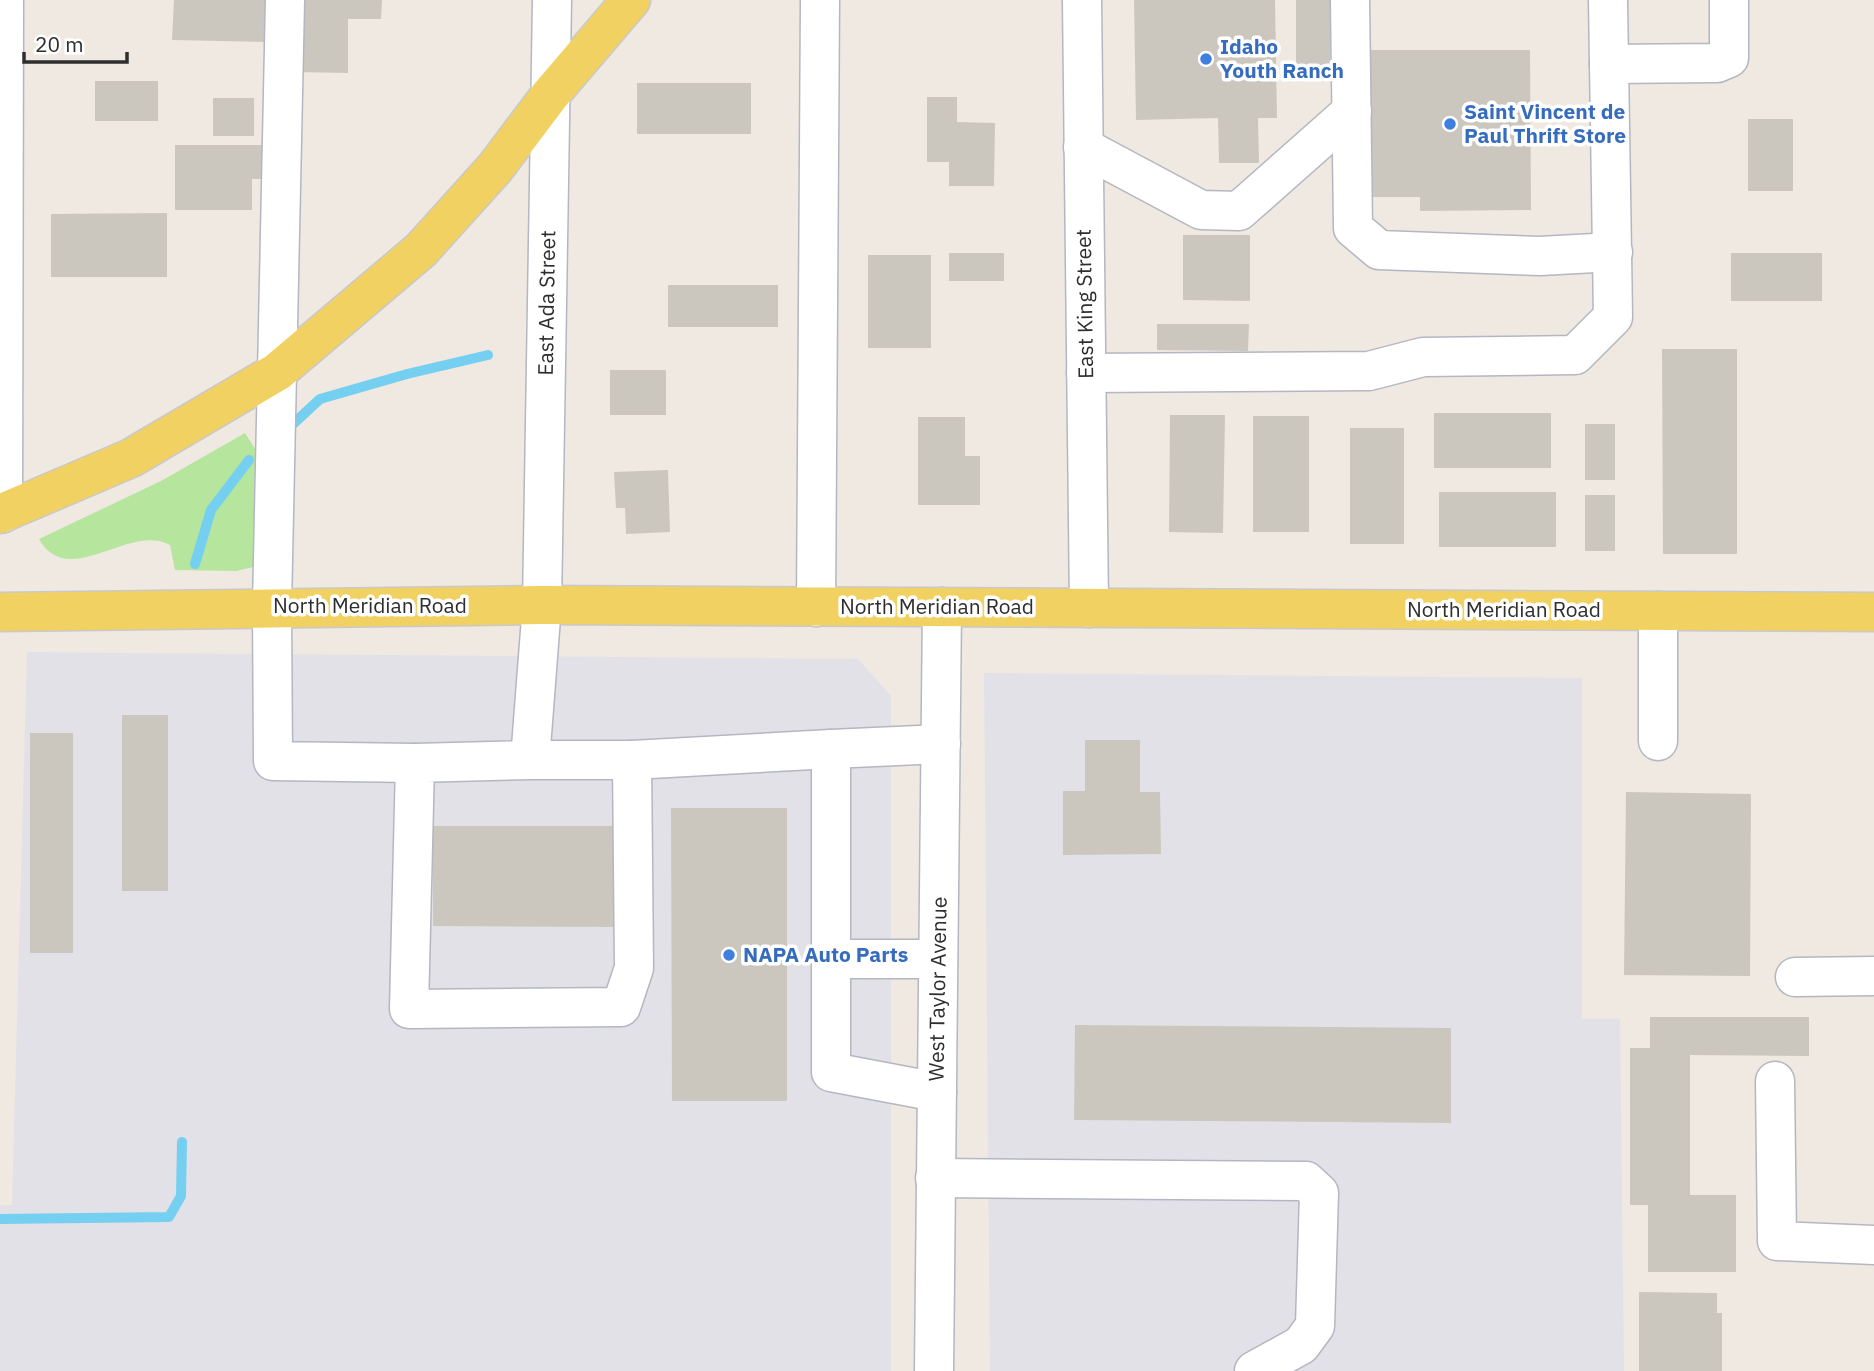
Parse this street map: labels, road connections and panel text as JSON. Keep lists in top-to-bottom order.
{
  "streets": {
    "main road": ["North Meridian Road"],
    "street": ["East Ada Street", "East King Street", "West Taylor Avenue"]
  },
  "crossings": [
    ["East Ada Street", "North Meridian Road"],
    ["East King Street", "North Meridian Road"],
    ["North Meridian Road", "West Taylor Avenue"]
  ],
  "places": ["Idaho Youth Ranch", "Saint Vincent de Paul Thrift Store", "NAPA Auto Parts"],
  "scale_bar": "20 m"
}
